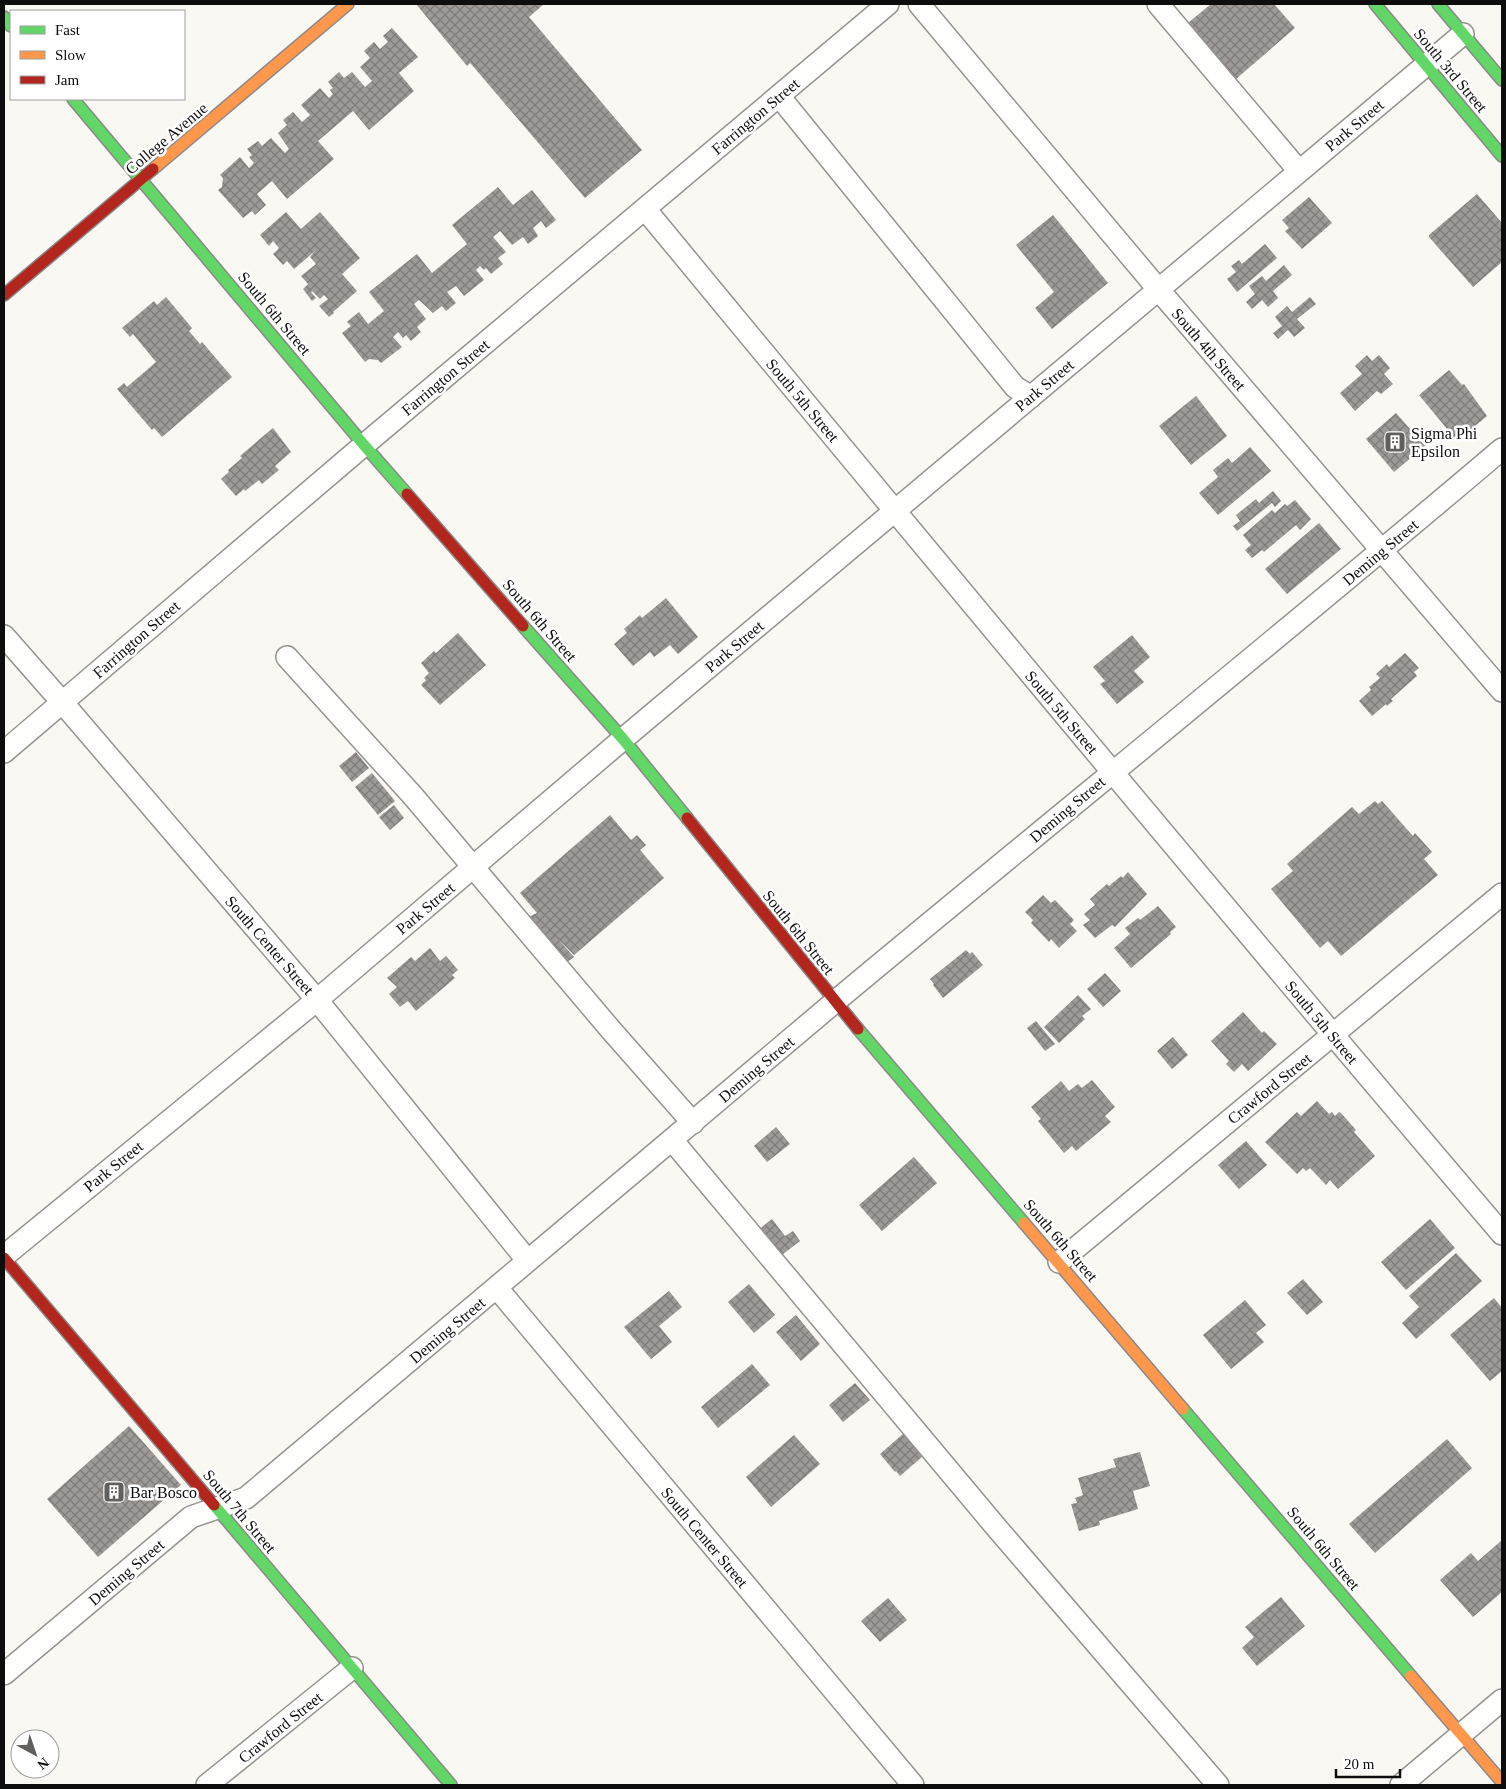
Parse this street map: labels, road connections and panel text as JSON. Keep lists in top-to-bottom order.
{
  "streets": {
    "main road": [
      "South 3rd Street",
      "College Avenue",
      "South 6th Street",
      "South 7th Street"
    ],
    "street": [
      "Farrington Street",
      "Park Street",
      "South 4th Street",
      "South 5th Street",
      "Deming Street",
      "South Center Street",
      "Crawford Street"
    ]
  },
  "crossings": [
    ["South 3rd Street", "Park Street"],
    ["Farrington Street", "South 6th Street"],
    ["Farrington Street", "South 5th Street"],
    ["Farrington Street", "South Center Street"],
    ["Park Street", "South 6th Street"],
    ["Park Street", "South 4th Street"],
    ["Park Street", "South 5th Street"],
    ["Park Street", "South Center Street"],
    ["Park Street", "South 7th Street"],
    ["College Avenue", "South 6th Street"],
    ["South 6th Street", "Deming Street"],
    ["South 6th Street", "Crawford Street"],
    ["South 4th Street", "Deming Street"],
    ["South 5th Street", "Deming Street"],
    ["South 5th Street", "Crawford Street"],
    ["Deming Street", "South Center Street"],
    ["Deming Street", "South 7th Street"],
    ["Crawford Street", "South 7th Street"]
  ],
  "places": {
    "building": ["Sigma Phi Epsilon", "Bar Bosco"]
  },
  "legend": ["Fast", "Slow", "Jam"],
  "scale_bar": "20 m",
  "north": "bottom right"
}
